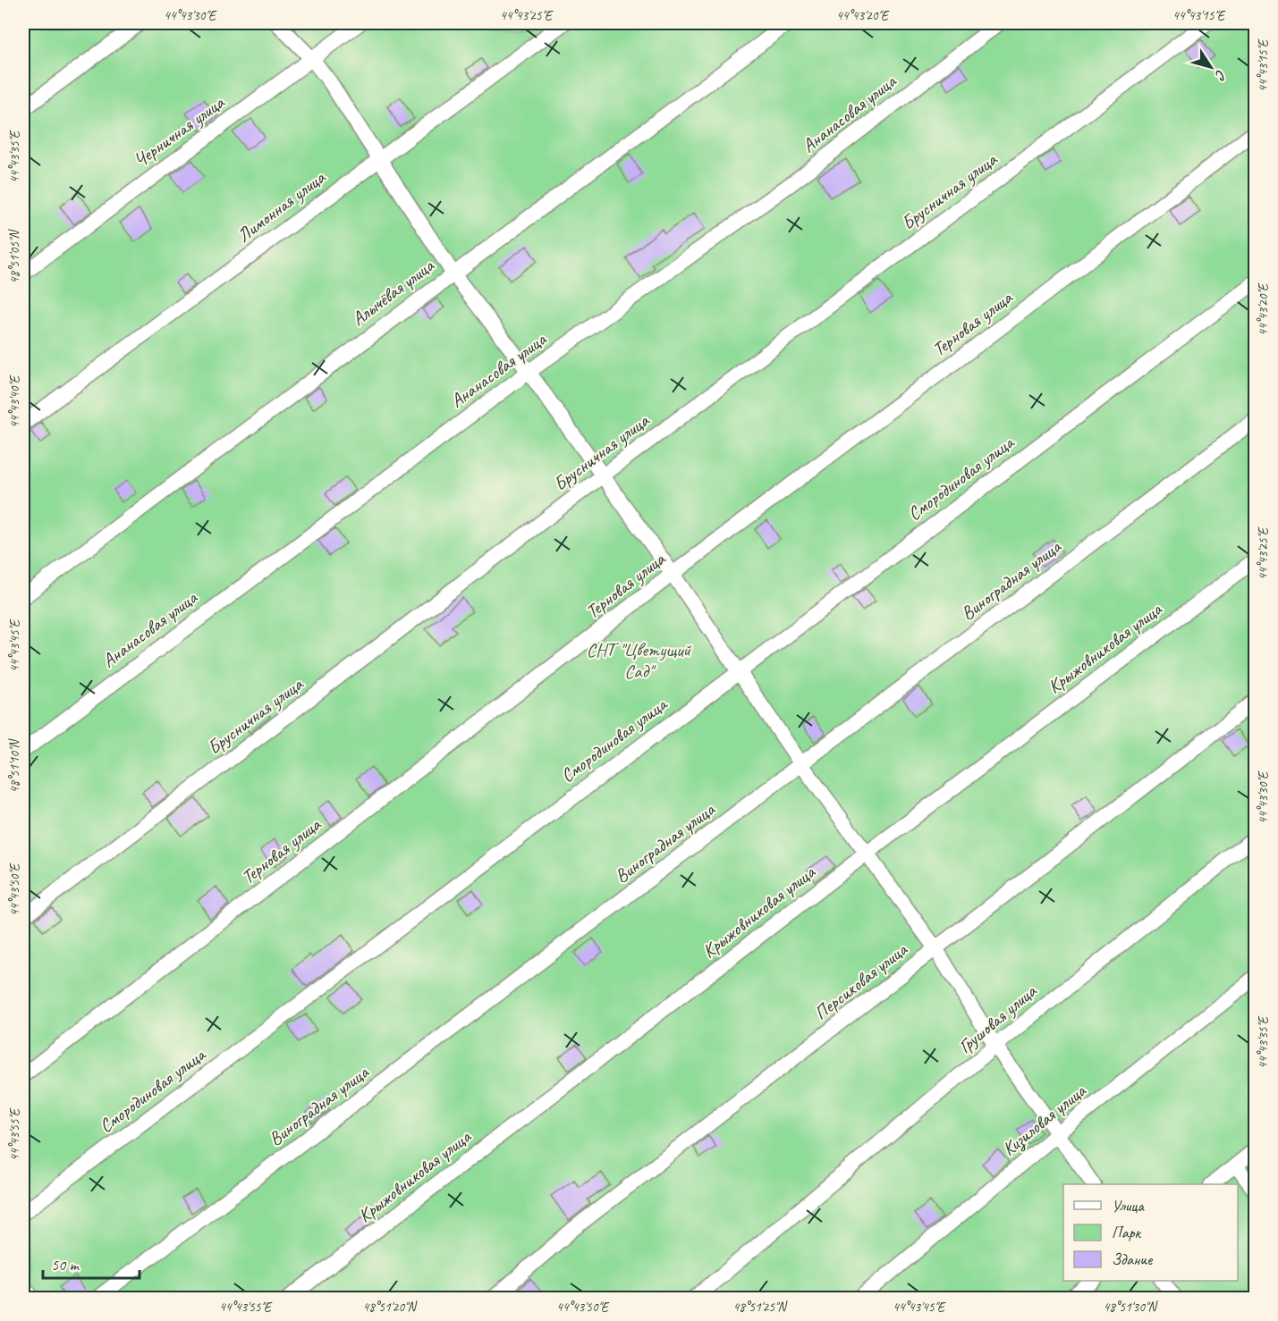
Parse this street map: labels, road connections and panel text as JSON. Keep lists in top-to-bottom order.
{
  "streets": {
    "street": [
      "Ананасовая улица",
      "Черничная улица",
      "Брусничная улица",
      "Лимонная улица",
      "Алычёвая улица",
      "Терновая улица",
      "Смородиновая улица",
      "Виноградная улица",
      "Крыжовниковая улица",
      "Персиковая улица",
      "Грушовая улица",
      "Кизиловая улица"
    ]
  },
  "parks": ["СНТ \"Цветущий Сад\""],
  "legend": ["Улица", "Парк", "Здание"],
  "scale_bar": "50 m",
  "north": "bottom right",
  "coordinates": [
    "44°43'30\"E",
    "44°43'25\"E",
    "44°43'20\"E",
    "44°43'15\"E",
    "44°43'35\"E",
    "48°51'05\"N",
    "44°43'40\"E",
    "44°43'45\"E",
    "48°51'10\"N",
    "44°43'50\"E",
    "44°43'55\"E",
    "48°51'20\"N",
    "48°51'25\"N",
    "48°51'30\"N"
  ]
}
